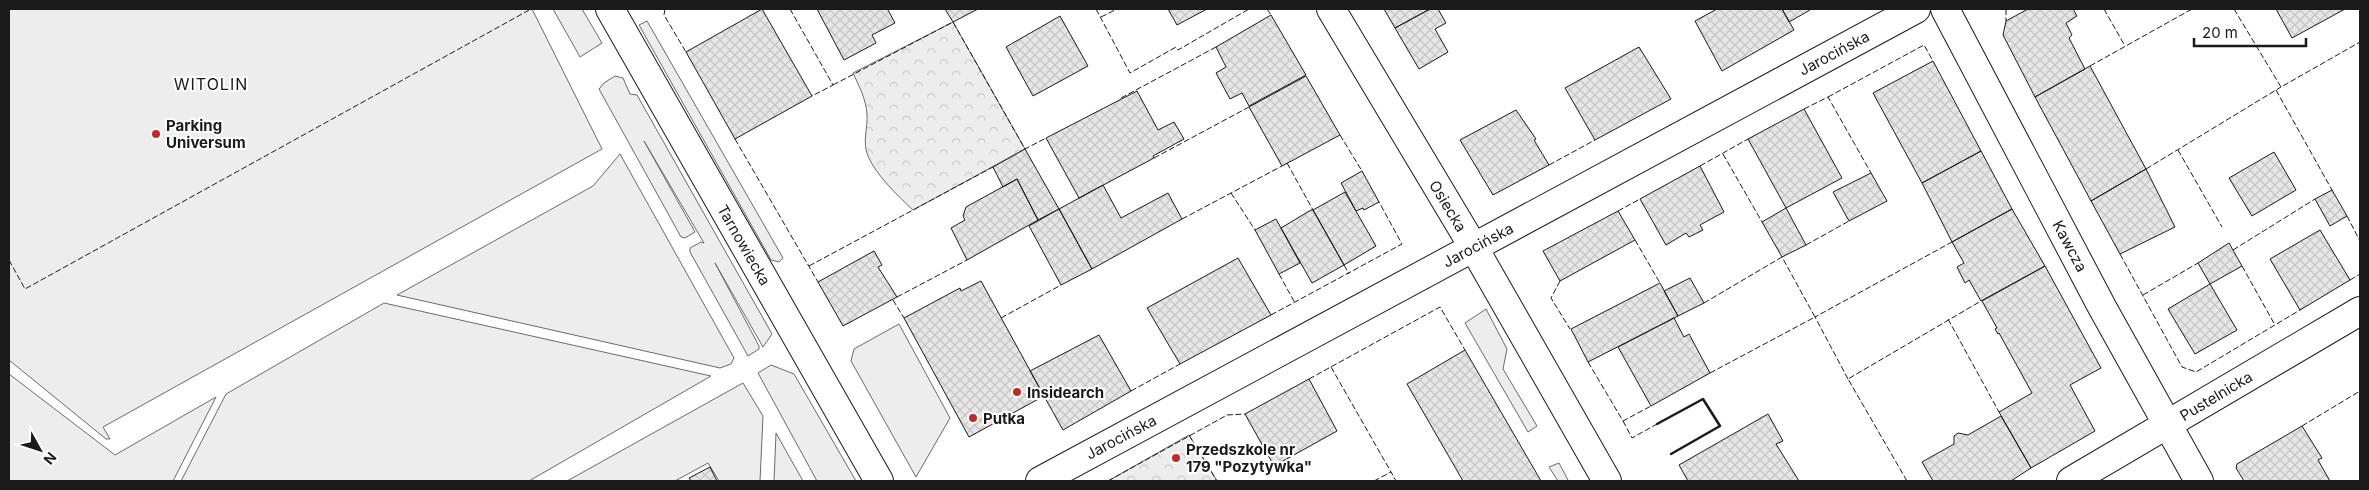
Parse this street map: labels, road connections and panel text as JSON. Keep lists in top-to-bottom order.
{
  "streets": {
    "street": [
      "Jarocińska",
      "Osiecka",
      "Tarnowiecka",
      "Kawcza",
      "Pustelnicka"
    ]
  },
  "crossings": [
    ["Jarocińska", "Osiecka"],
    ["Kawcza", "Pustelnicka"]
  ],
  "districts": ["WITOLIN"],
  "places": [
    "Parking Universum",
    "Insidearch",
    "Putka",
    "Przedszkole nr 179 \"Pozytywka\""
  ],
  "scale_bar": "20 m",
  "north": "bottom right"
}
